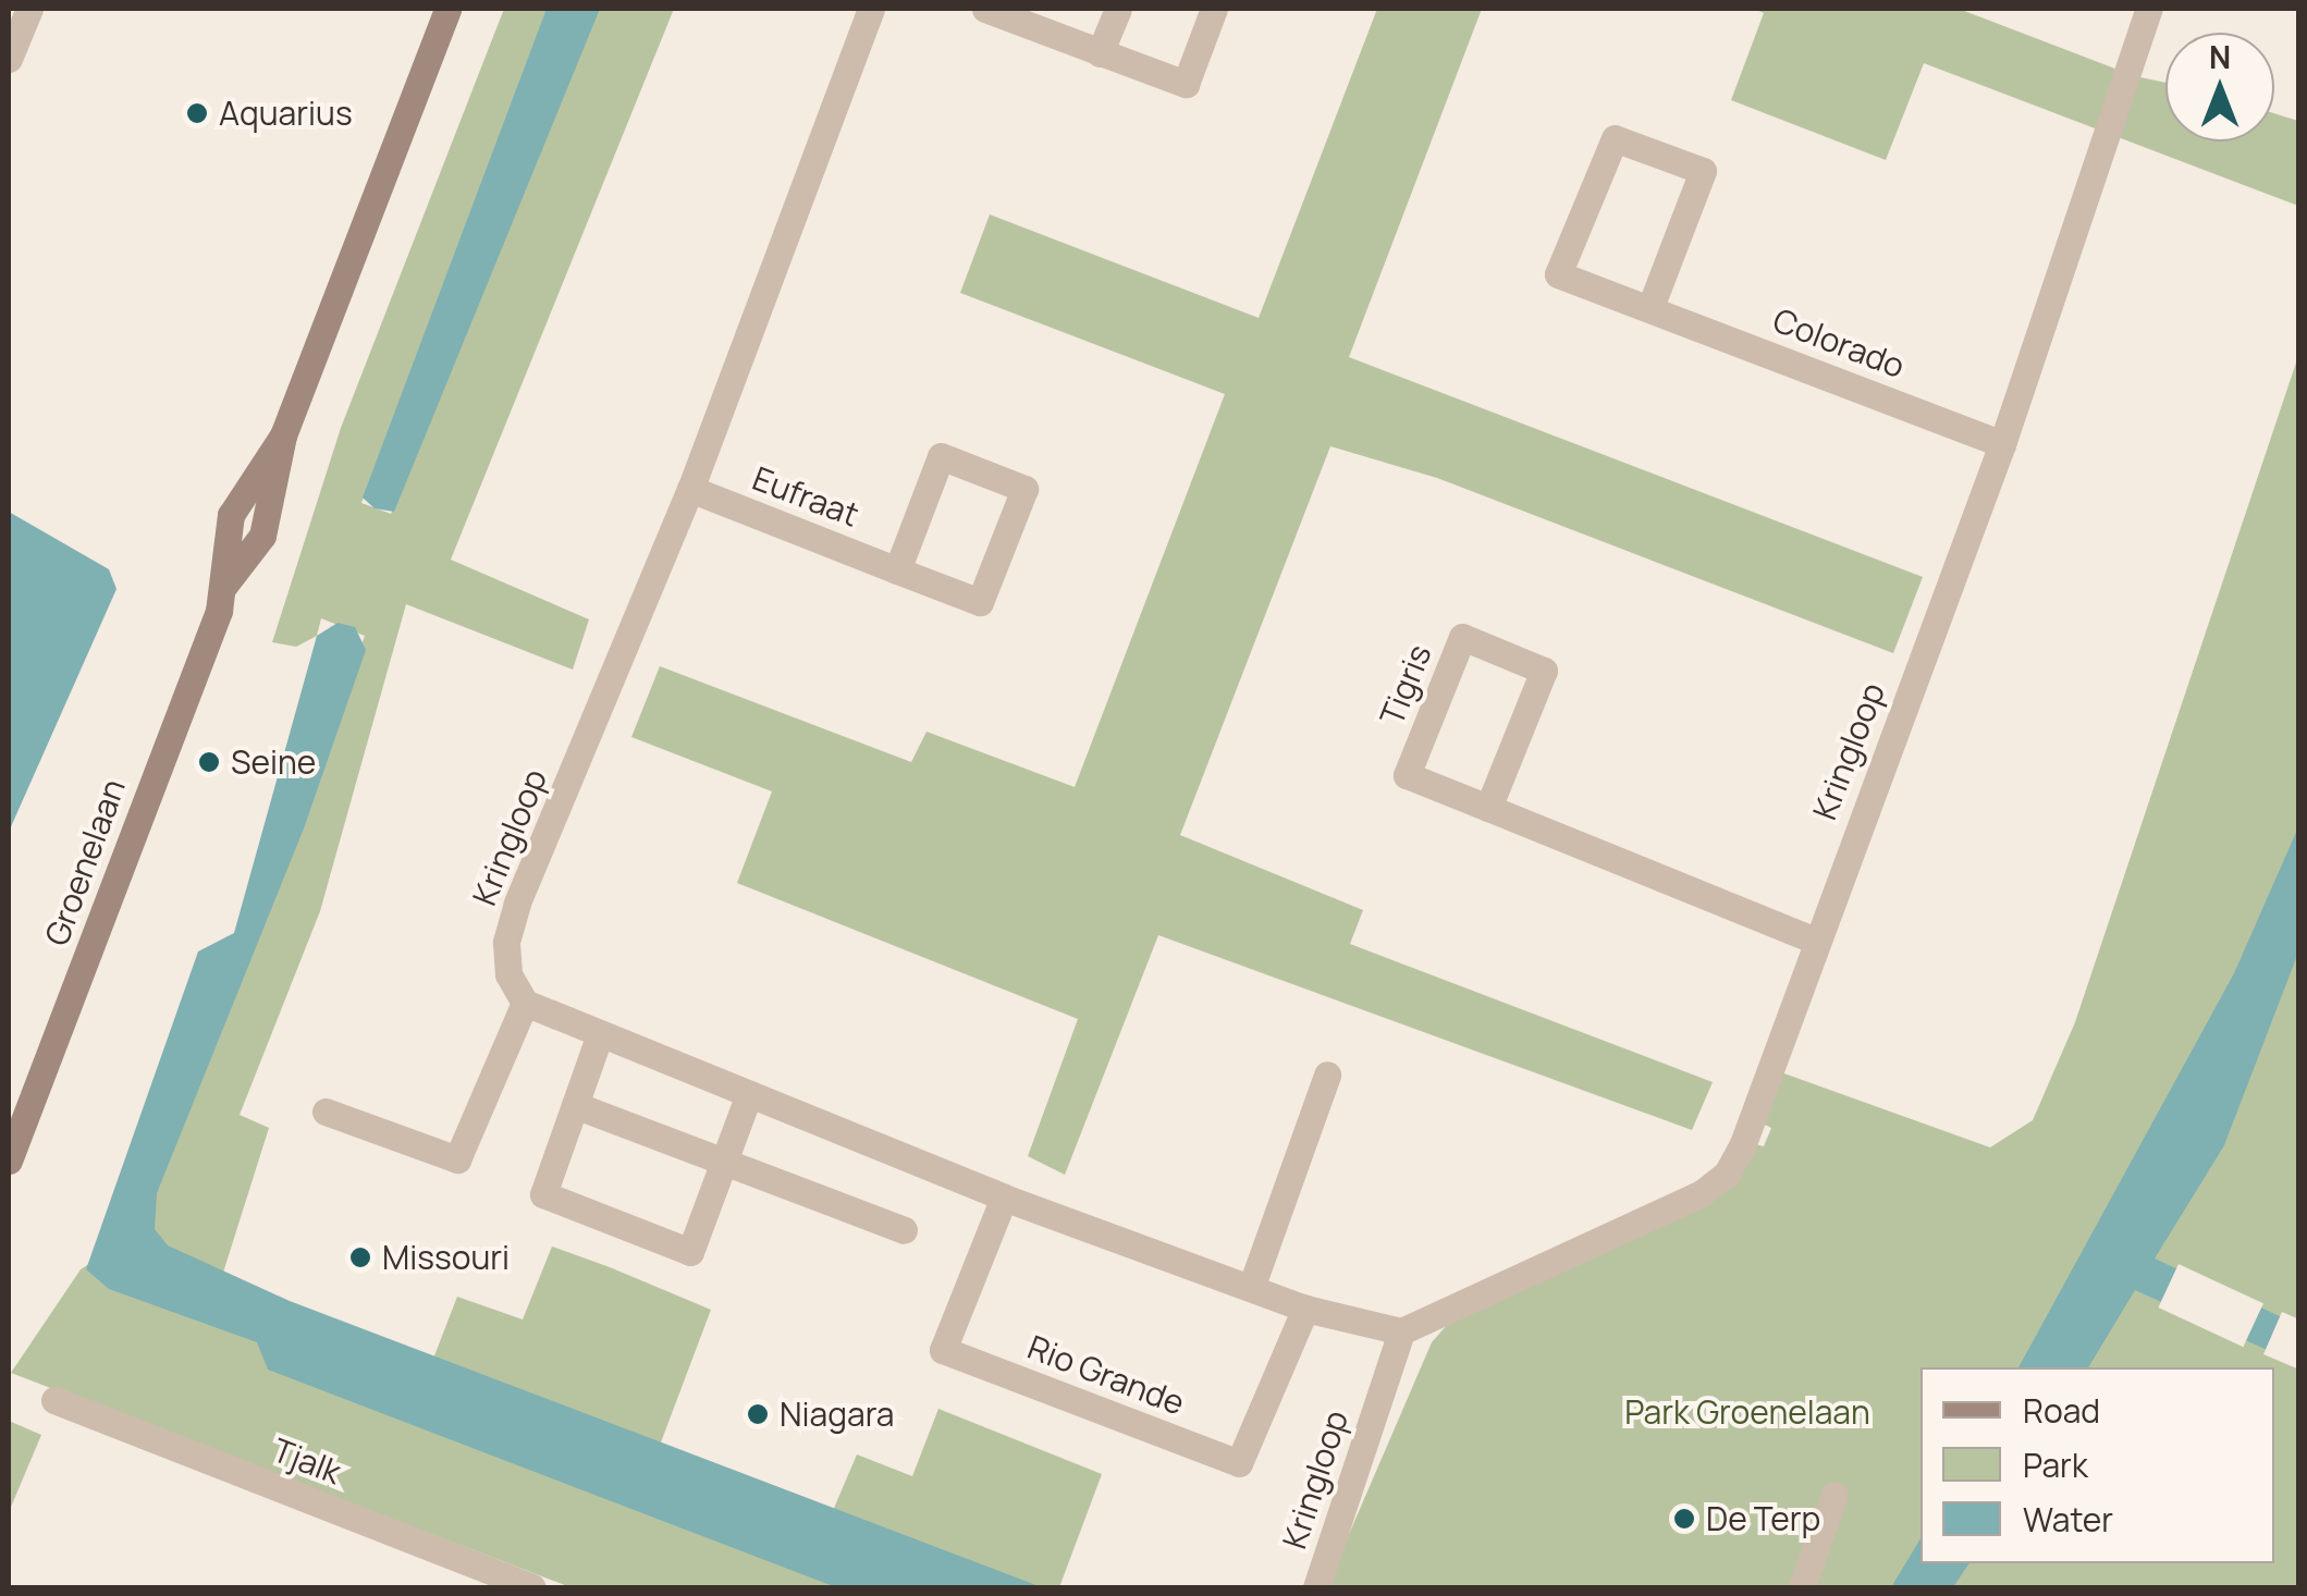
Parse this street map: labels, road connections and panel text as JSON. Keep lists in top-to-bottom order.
{
  "streets": {
    "street": [
      "Colorado",
      "Eufraat",
      "Tigris",
      "Kringloop",
      "Groenelaan",
      "Rio Grande",
      "Tjalk"
    ]
  },
  "crossings": [
    ["Colorado", "Kringloop"],
    ["Eufraat", "Kringloop"],
    ["Tigris", "Kringloop"]
  ],
  "parks": ["Park Groenelaan"],
  "places": [
    "Aquarius",
    "Seine",
    "Missouri",
    "Niagara",
    "De Terp"
  ],
  "legend": ["Road", "Park", "Water"],
  "north": "top"
}
